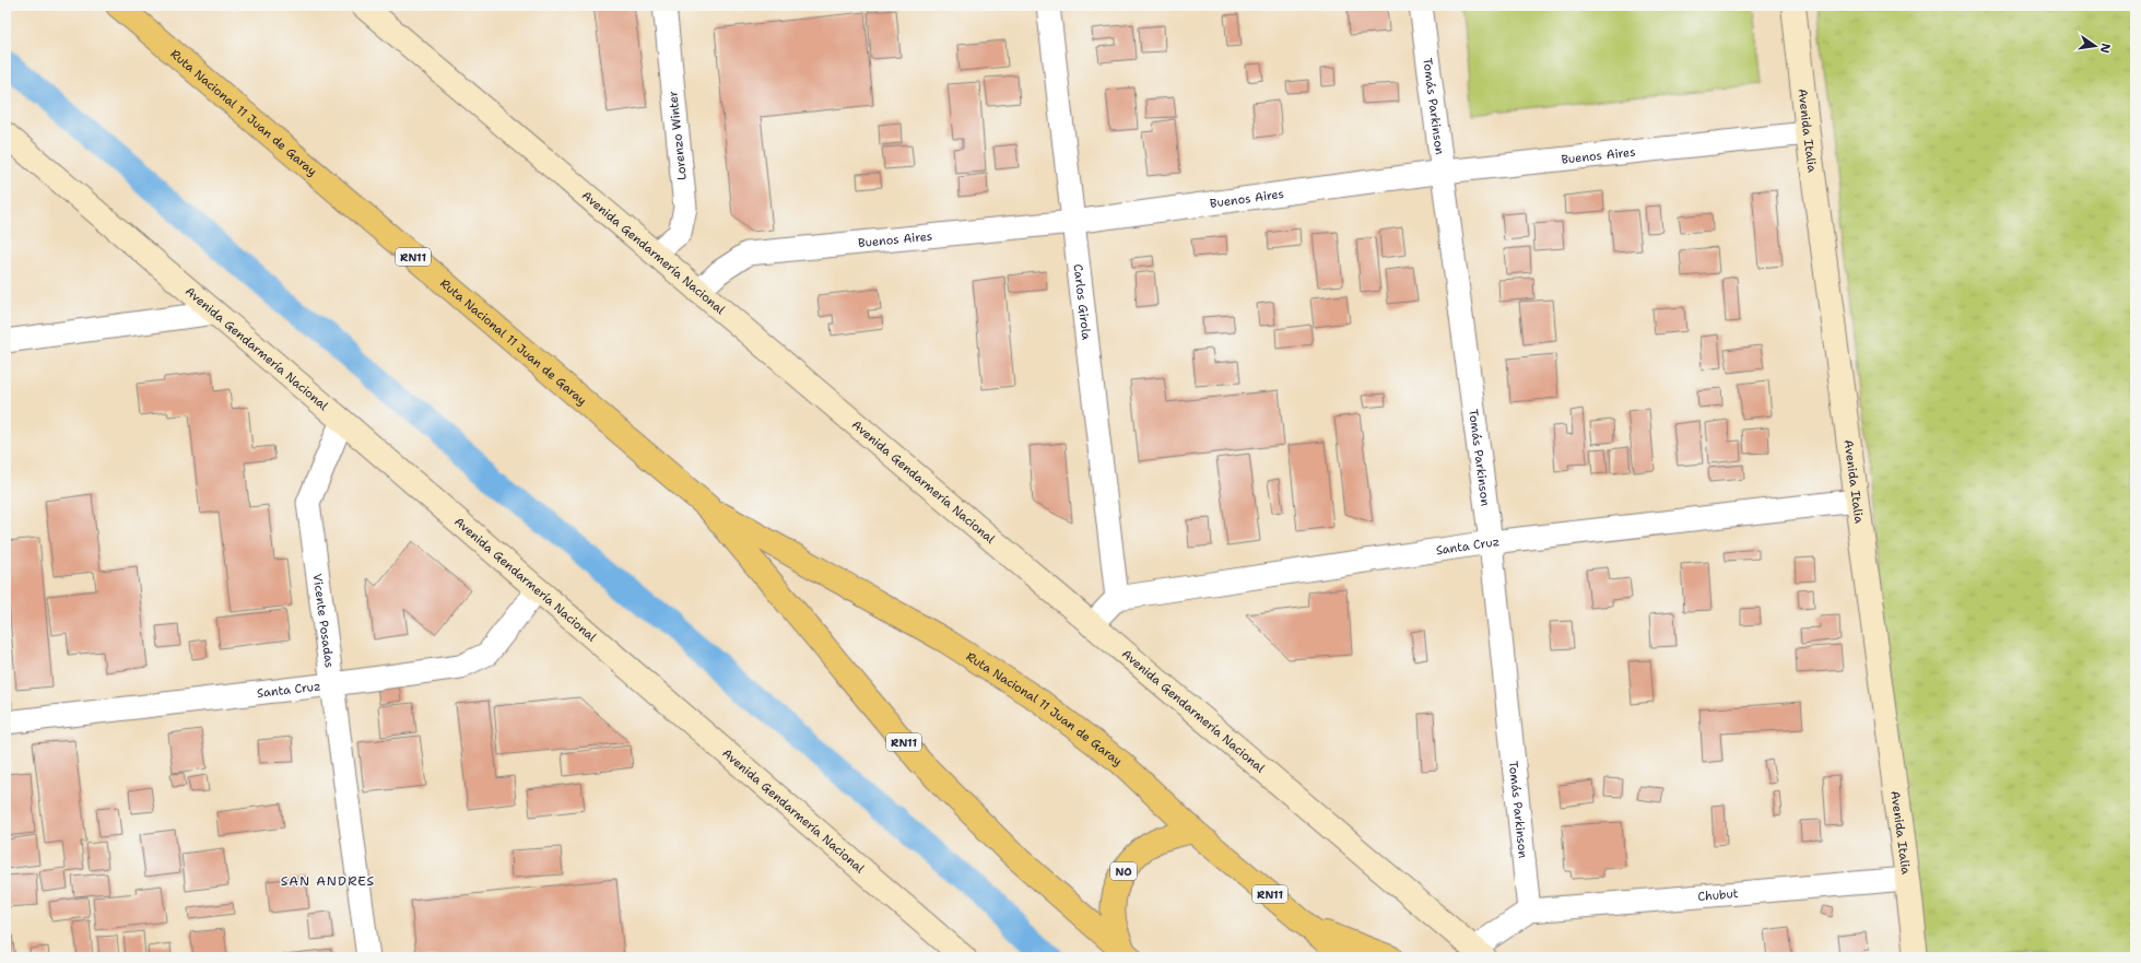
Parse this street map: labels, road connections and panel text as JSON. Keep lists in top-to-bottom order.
{
  "streets": {
    "highway": ["Ruta Nacional 11 Juan de Garay", "RN11", "NO"],
    "main road": ["Avenida Italia", "Avenida Gendarmería Nacional"],
    "street": [
      "Tomás Parkinson",
      "Lorenzo Winter",
      "Buenos Aires",
      "Carlos Girola",
      "Santa Cruz",
      "Vicente Posadas",
      "Chubut"
    ]
  },
  "crossings": [
    ["Tomás Parkinson", "Buenos Aires"],
    ["Tomás Parkinson", "Santa Cruz"],
    ["Tomás Parkinson", "Chubut"],
    ["Ruta Nacional 11 Juan de Garay", "NO"],
    ["Avenida Italia", "Buenos Aires"],
    ["Avenida Italia", "Santa Cruz"],
    ["Avenida Italia", "Chubut"],
    ["Lorenzo Winter", "Avenida Gendarmería Nacional"],
    ["Buenos Aires", "Avenida Gendarmería Nacional"],
    ["Buenos Aires", "Carlos Girola"],
    ["Avenida Gendarmería Nacional", "Santa Cruz"],
    ["Avenida Gendarmería Nacional", "Vicente Posadas"],
    ["Carlos Girola", "Santa Cruz"],
    ["Santa Cruz", "Vicente Posadas"]
  ],
  "districts": ["SAN ANDRES"],
  "north": "right"
}
